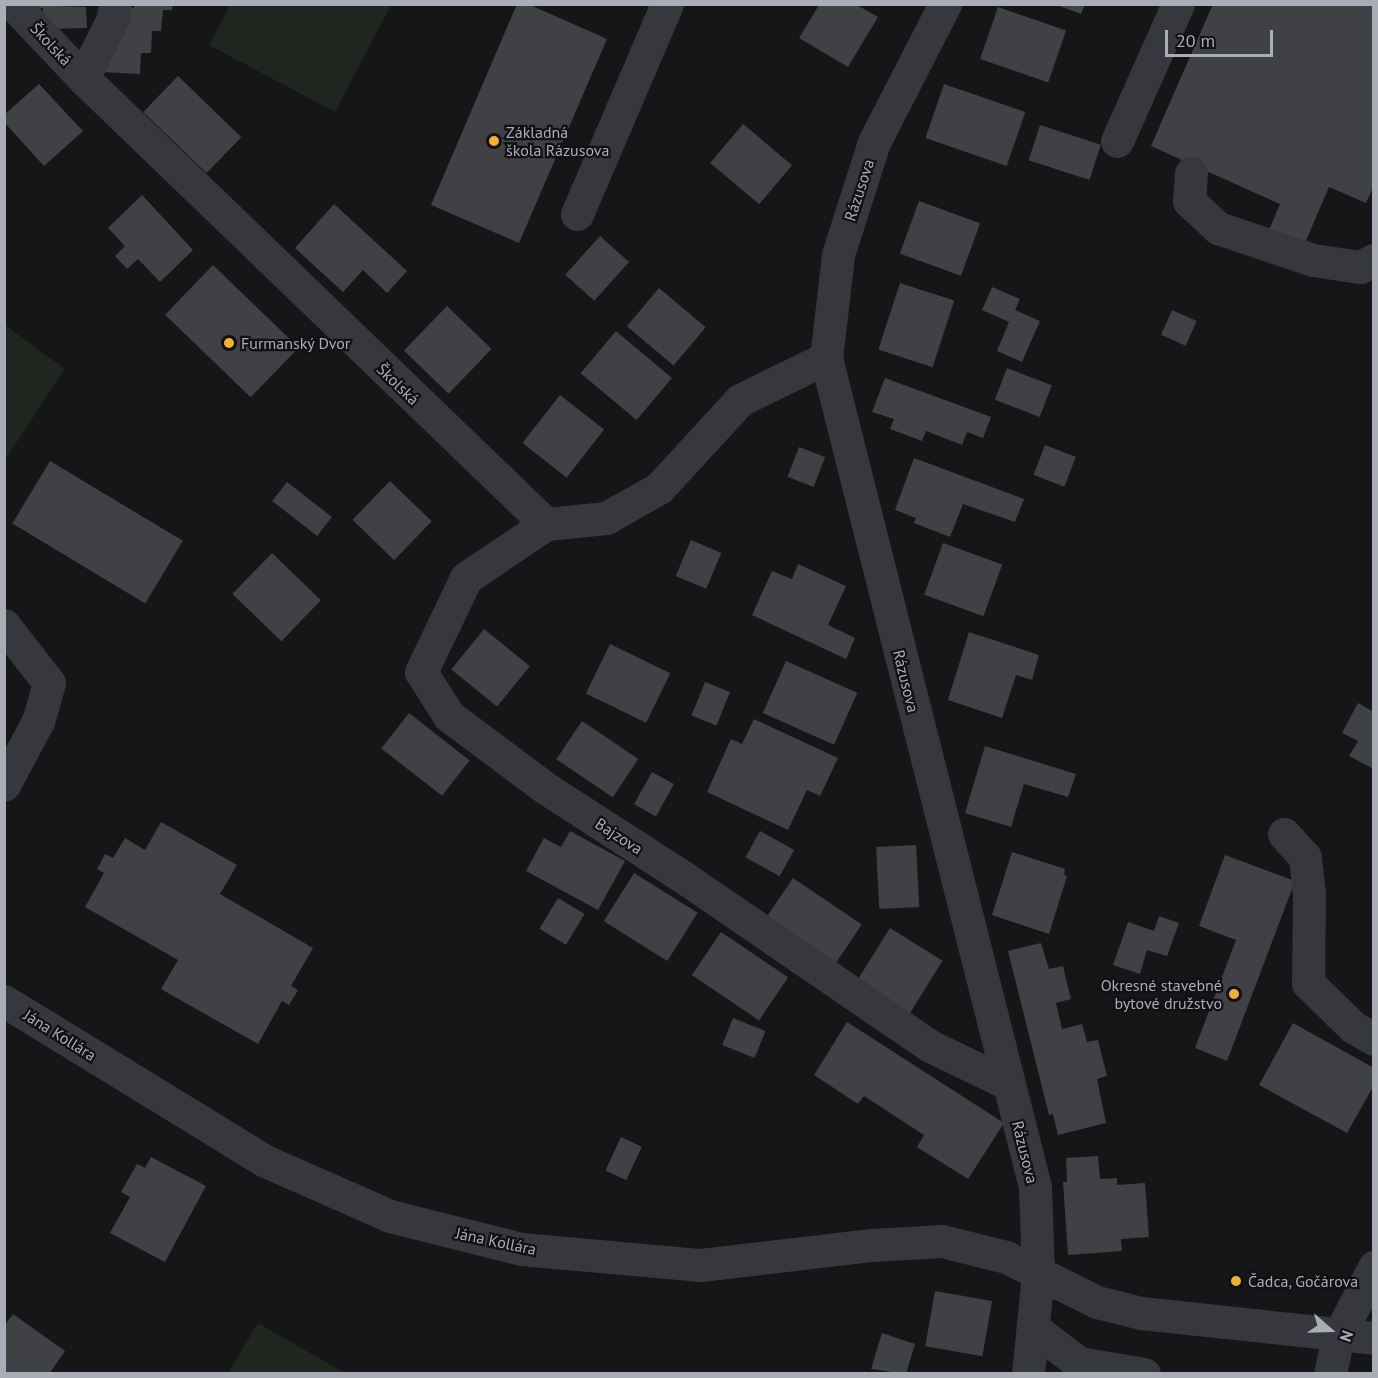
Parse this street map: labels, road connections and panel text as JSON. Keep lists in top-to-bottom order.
{
  "streets": {
    "street": [
      "Školská",
      "Rázusova",
      "Bajzova",
      "Jána Kollára"
    ]
  },
  "crossings": [
    ["Školská", "Bajzova"],
    ["Rázusova", "Bajzova"],
    ["Rázusova", "Jána Kollára"]
  ],
  "places": [
    "Základná škola Rázusova",
    "Furmanský Dvor",
    "Okresné stavebné bytové družstvo",
    "Čadca, Gočárova"
  ],
  "scale_bar": "20 m",
  "north": "right"
}
